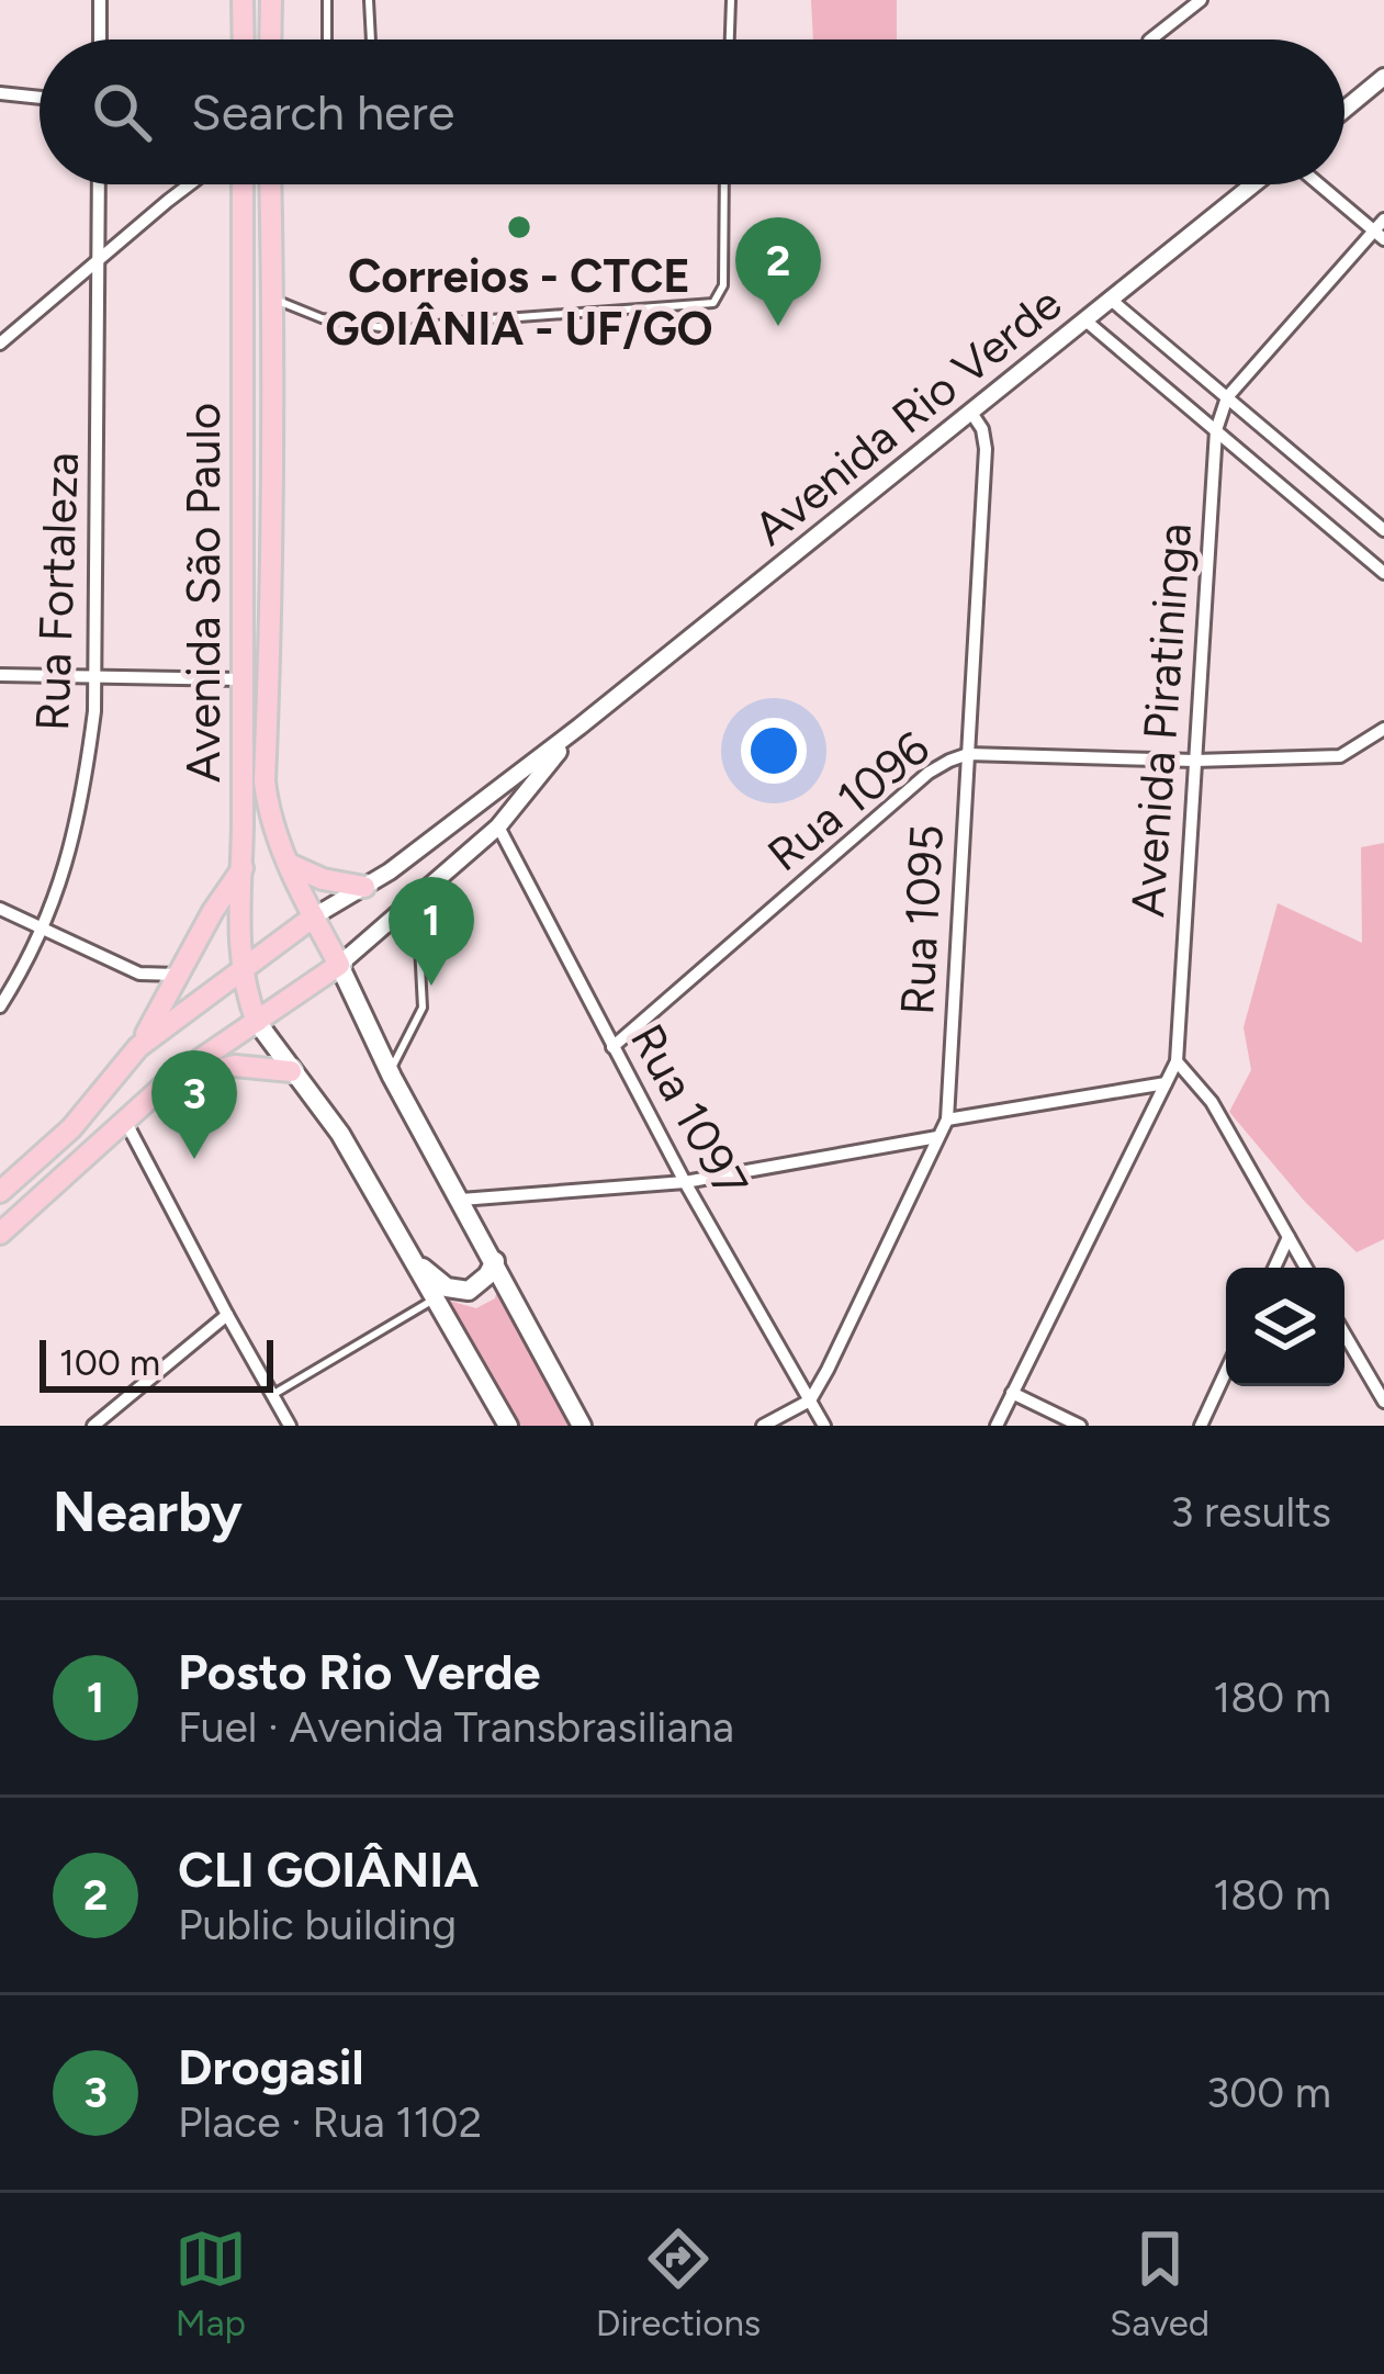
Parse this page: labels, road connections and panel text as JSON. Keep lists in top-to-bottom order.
{
  "streets": {
    "main road": ["Avenida São Paulo"],
    "street": [
      "Avenida Rio Verde",
      "Rua Fortaleza",
      "Avenida Piratininga",
      "Rua 1096",
      "Rua 1095",
      "Rua 1097"
    ]
  },
  "crossings": [
    ["Avenida Rio Verde", "Avenida São Paulo"],
    ["Avenida Rio Verde", "Rua 1095"],
    ["Avenida Rio Verde", "Rua 1097"],
    ["Avenida Piratininga", "Rua 1096"],
    ["Rua 1096", "Rua 1095"],
    ["Rua 1096", "Rua 1097"]
  ],
  "places": ["Correios - CTCE GOIÂNIA - UF/GO"],
  "scale_bar": "100 m",
  "page": {
    "search": "Search here",
    "pins": ["2", "1", "3"],
    "scale": "100 m",
    "heading": ["Nearby", "3 results"],
    "list": [
      {
        "mark": "1",
        "name": "Posto Rio Verde",
        "note": "Fuel · Avenida Transbrasiliana",
        "value": "180 m"
      },
      {
        "mark": "2",
        "name": "CLI GOIÂNIA",
        "note": "Public building",
        "value": "180 m"
      },
      {
        "mark": "3",
        "name": "Drogasil",
        "note": "Place · Rua 1102",
        "value": "300 m"
      }
    ],
    "nav": ["Map", "Directions", "Saved"]
  }
}
